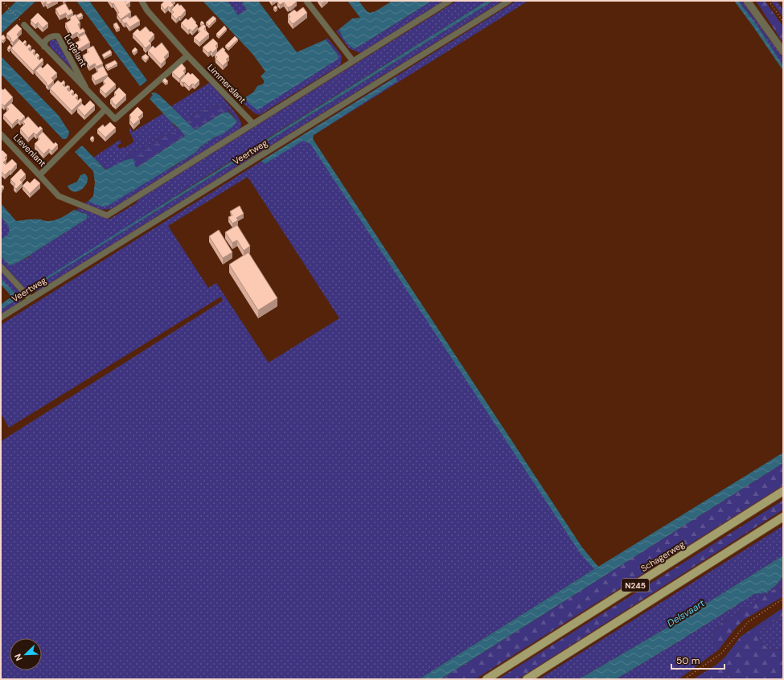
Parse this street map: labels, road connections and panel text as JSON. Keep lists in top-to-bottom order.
{
  "streets": {
    "main road": ["Schagerweg", "N245"],
    "street": [
      "Lutjelant",
      "Limmerslant",
      "Lievenlant",
      "Veertweg"
    ]
  },
  "crossings": [
    ["Lutjelant", "Limmerslant"],
    ["Lutjelant", "Lievenlant"]
  ],
  "water": ["Delsvaart"],
  "scale_bar": "50 m",
  "north": "bottom left"
}
